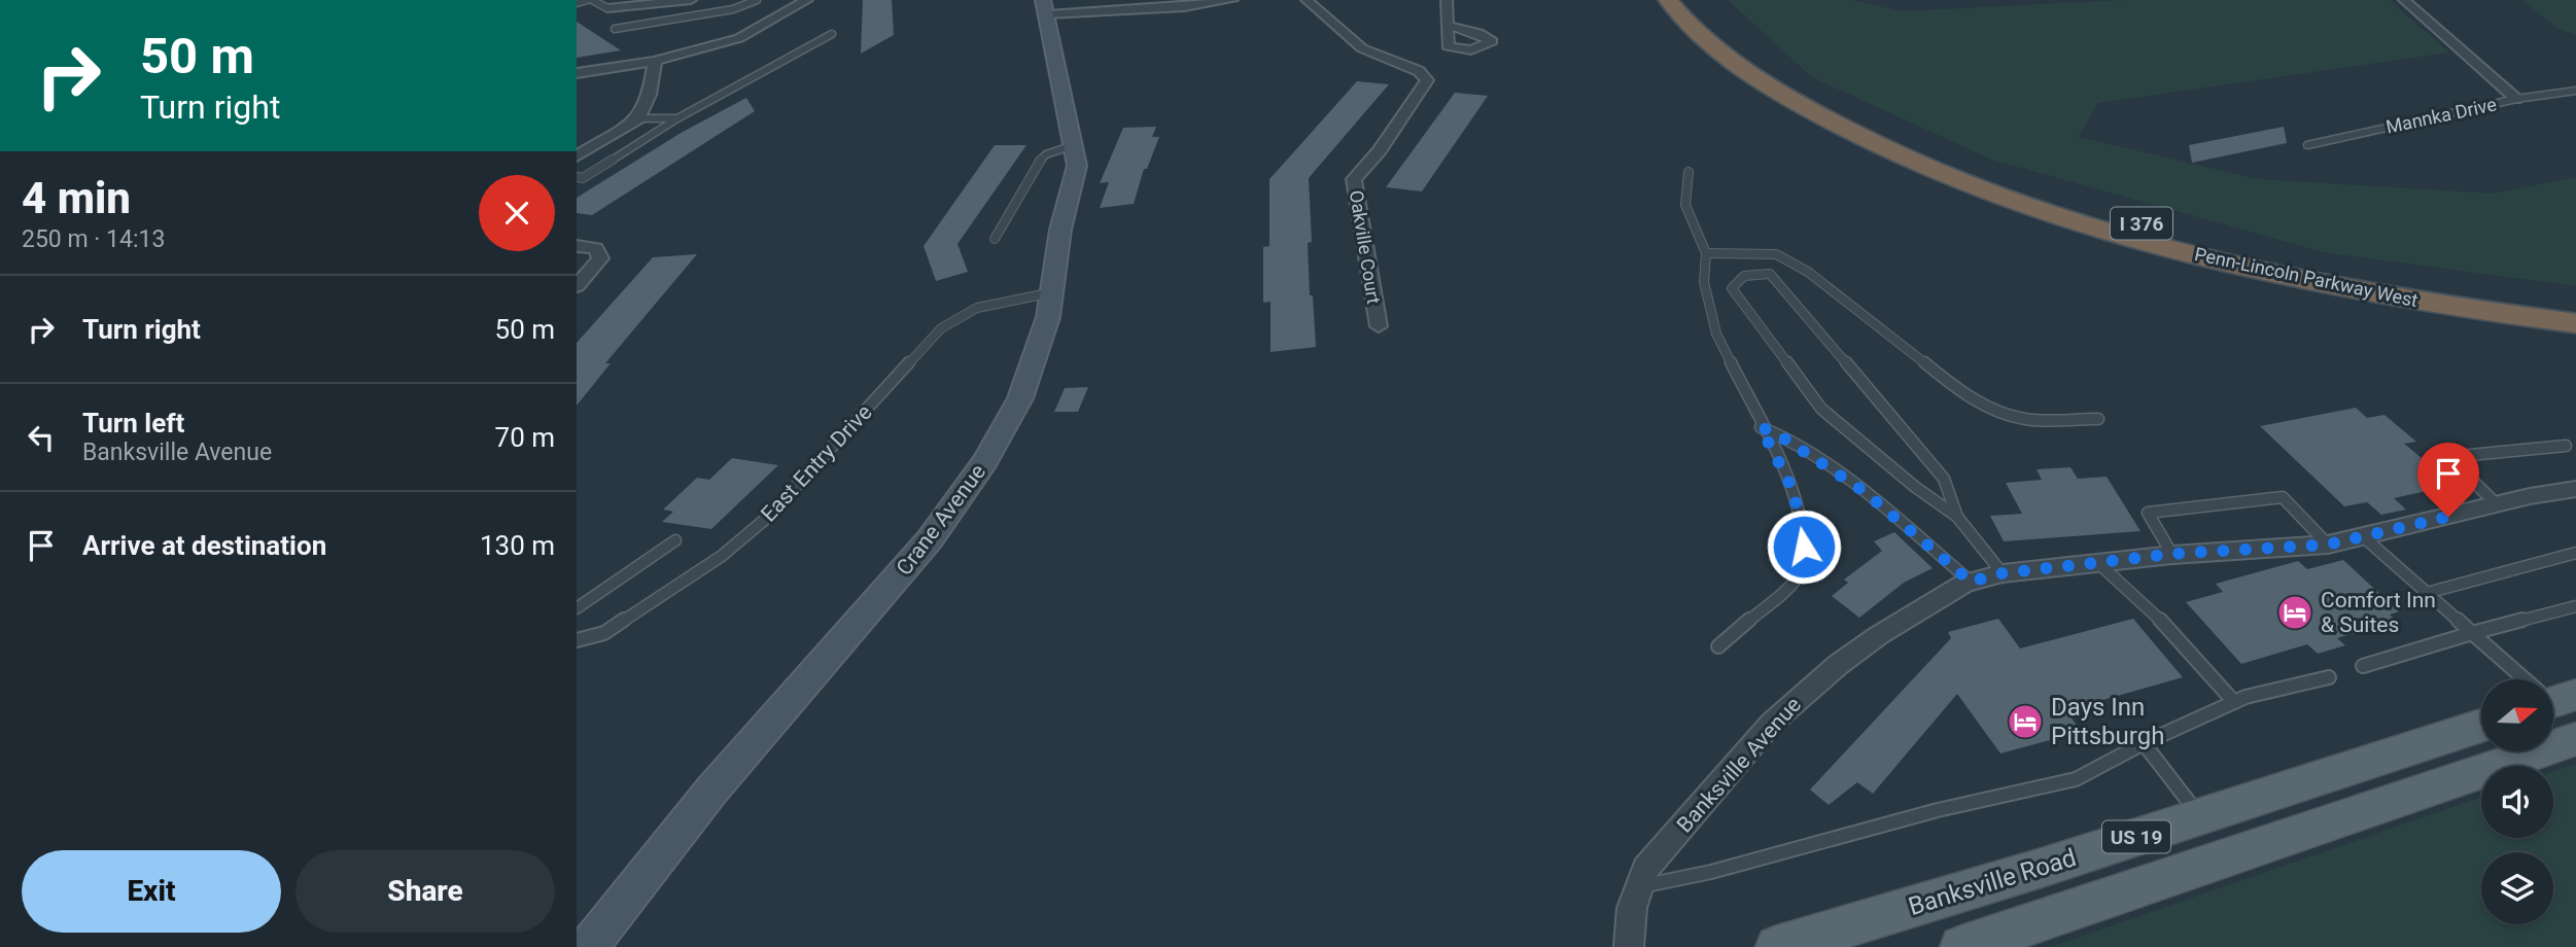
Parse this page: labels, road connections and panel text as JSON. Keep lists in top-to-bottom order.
{
  "streets": {
    "highway": ["I 376", "Penn-Lincoln Parkway West"],
    "main road": ["US 19", "Banksville Road"],
    "street": ["Oakville Court", "Crane Avenue", "Banksville Avenue"],
    "lane": ["Mannka Drive", "East Entry Drive"]
  },
  "crossings": [
    ["East Entry Drive", "Crane Avenue"]
  ],
  "places": {
    "hotel": ["Comfort Inn & Suites", "Days Inn Pittsburgh"]
  },
  "north": "right",
  "page": {
    "turn": ["50 m", "Turn right"],
    "heading": ["4 min", "250 m · 14:13"],
    "list": [
      {
        "name": "Turn right",
        "value": "50 m"
      },
      {
        "name": "Turn left",
        "note": "Banksville Avenue",
        "value": "70 m"
      },
      {
        "name": "Arrive at destination",
        "value": "130 m"
      }
    ],
    "buttons": ["Exit", "Share"]
  }
}
